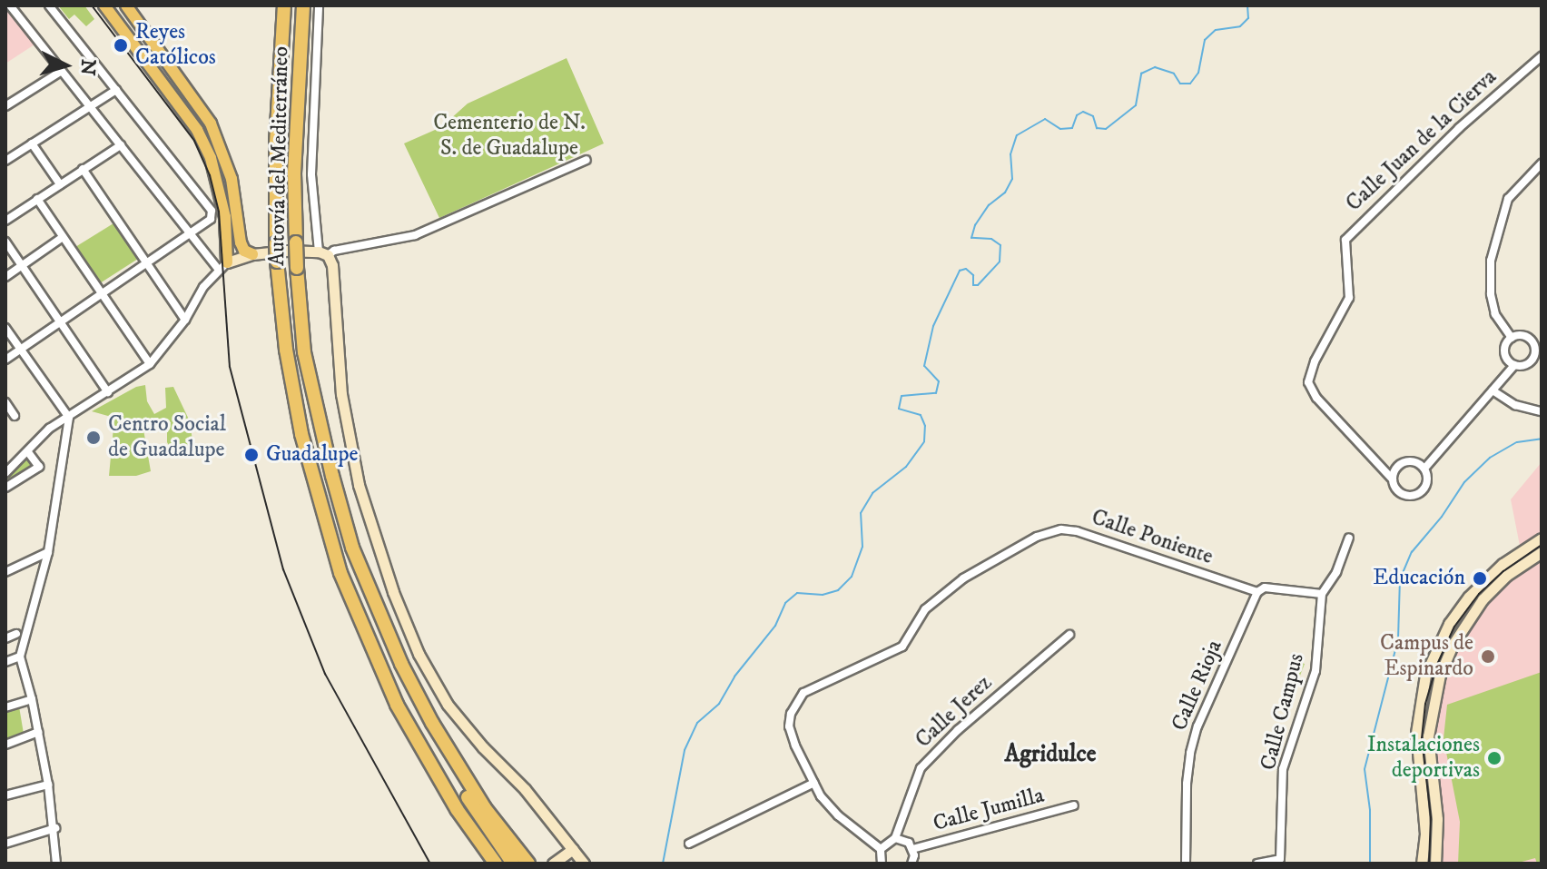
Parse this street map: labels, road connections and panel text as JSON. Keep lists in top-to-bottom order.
{
  "streets": {
    "highway": ["Autovía del Mediterráneo"],
    "street": [
      "Calle Juan de la Cierva",
      "Calle Poniente",
      "Calle Rioja",
      "Calle Jerez",
      "Calle Campus",
      "Calle Jumilla"
    ]
  },
  "crossings": [
    ["Calle Poniente", "Calle Rioja"]
  ],
  "districts": ["Agridulce"],
  "parks": ["Cementerio de N. S. de Guadalupe"],
  "places": [
    "Reyes Católicos",
    "Centro Social de Guadalupe",
    "Guadalupe",
    "Educación",
    "Campus de Espinardo",
    "Instalaciones deportivas"
  ],
  "north": "right"
}
